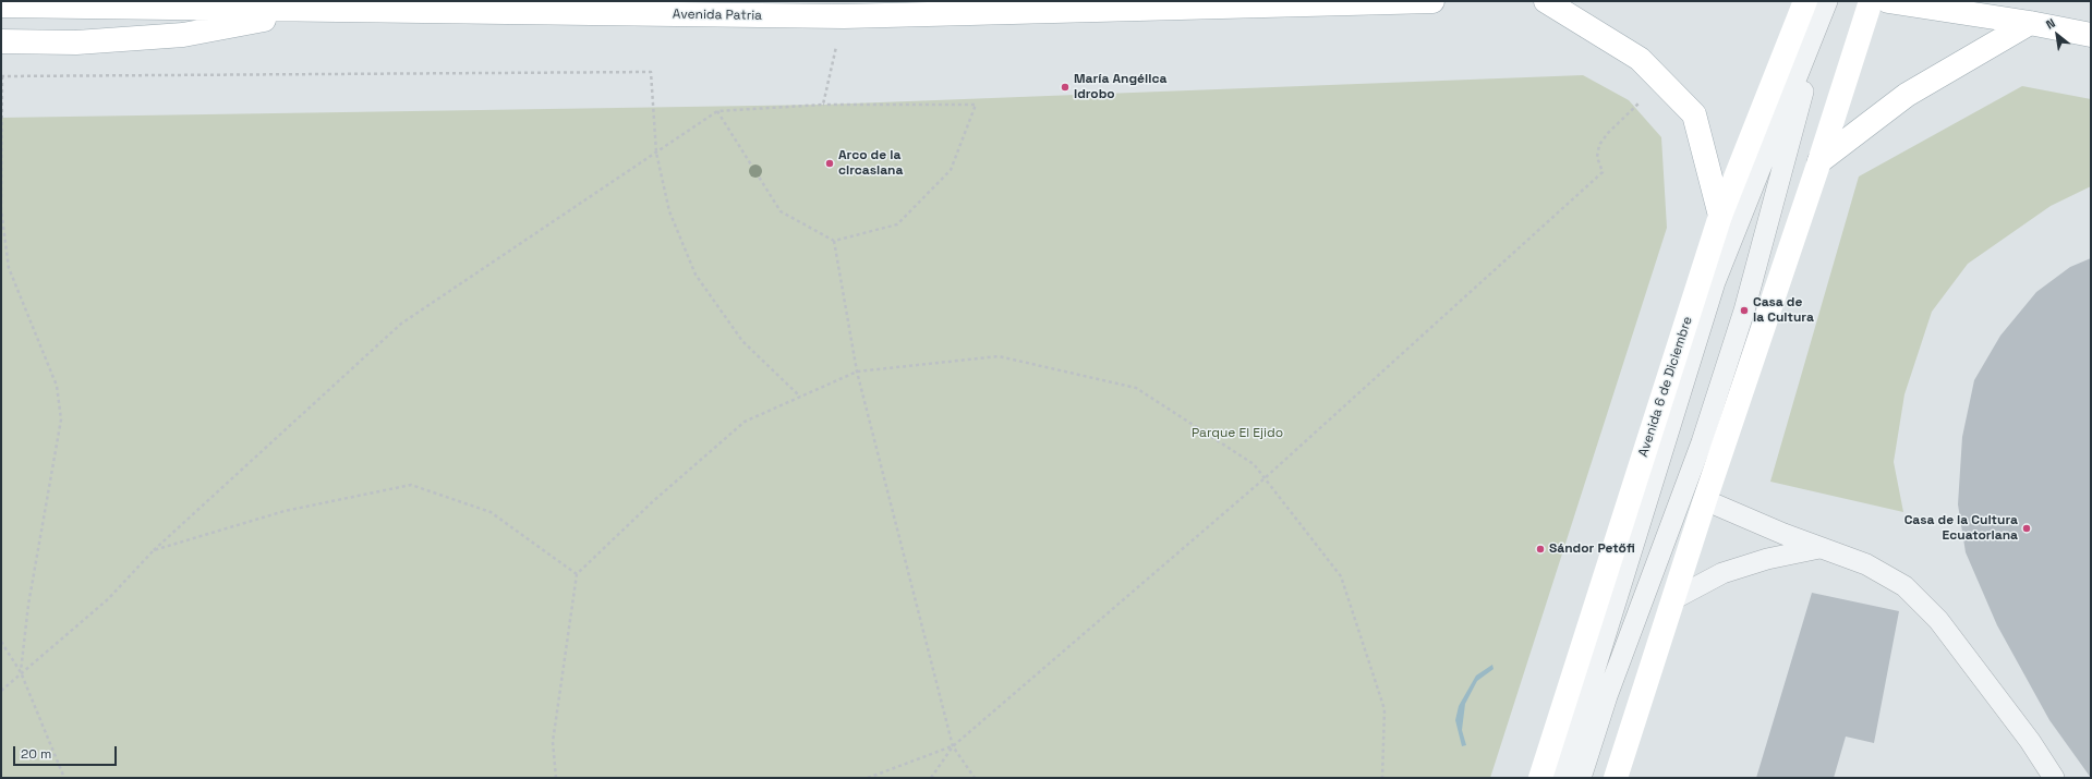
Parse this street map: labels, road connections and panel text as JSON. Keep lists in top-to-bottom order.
{
  "streets": {
    "main road": ["Avenida Patria", "Avenida 6 de Diciembre"]
  },
  "parks": ["Parque El Ejido"],
  "places": [
    "María Angélica Idrobo",
    "Arco de la circasiana",
    "Casa de la Cultura",
    "Casa de la Cultura Ecuatoriana",
    "Sándor Petőfi"
  ],
  "scale_bar": "20 m",
  "north": "top left"
}
